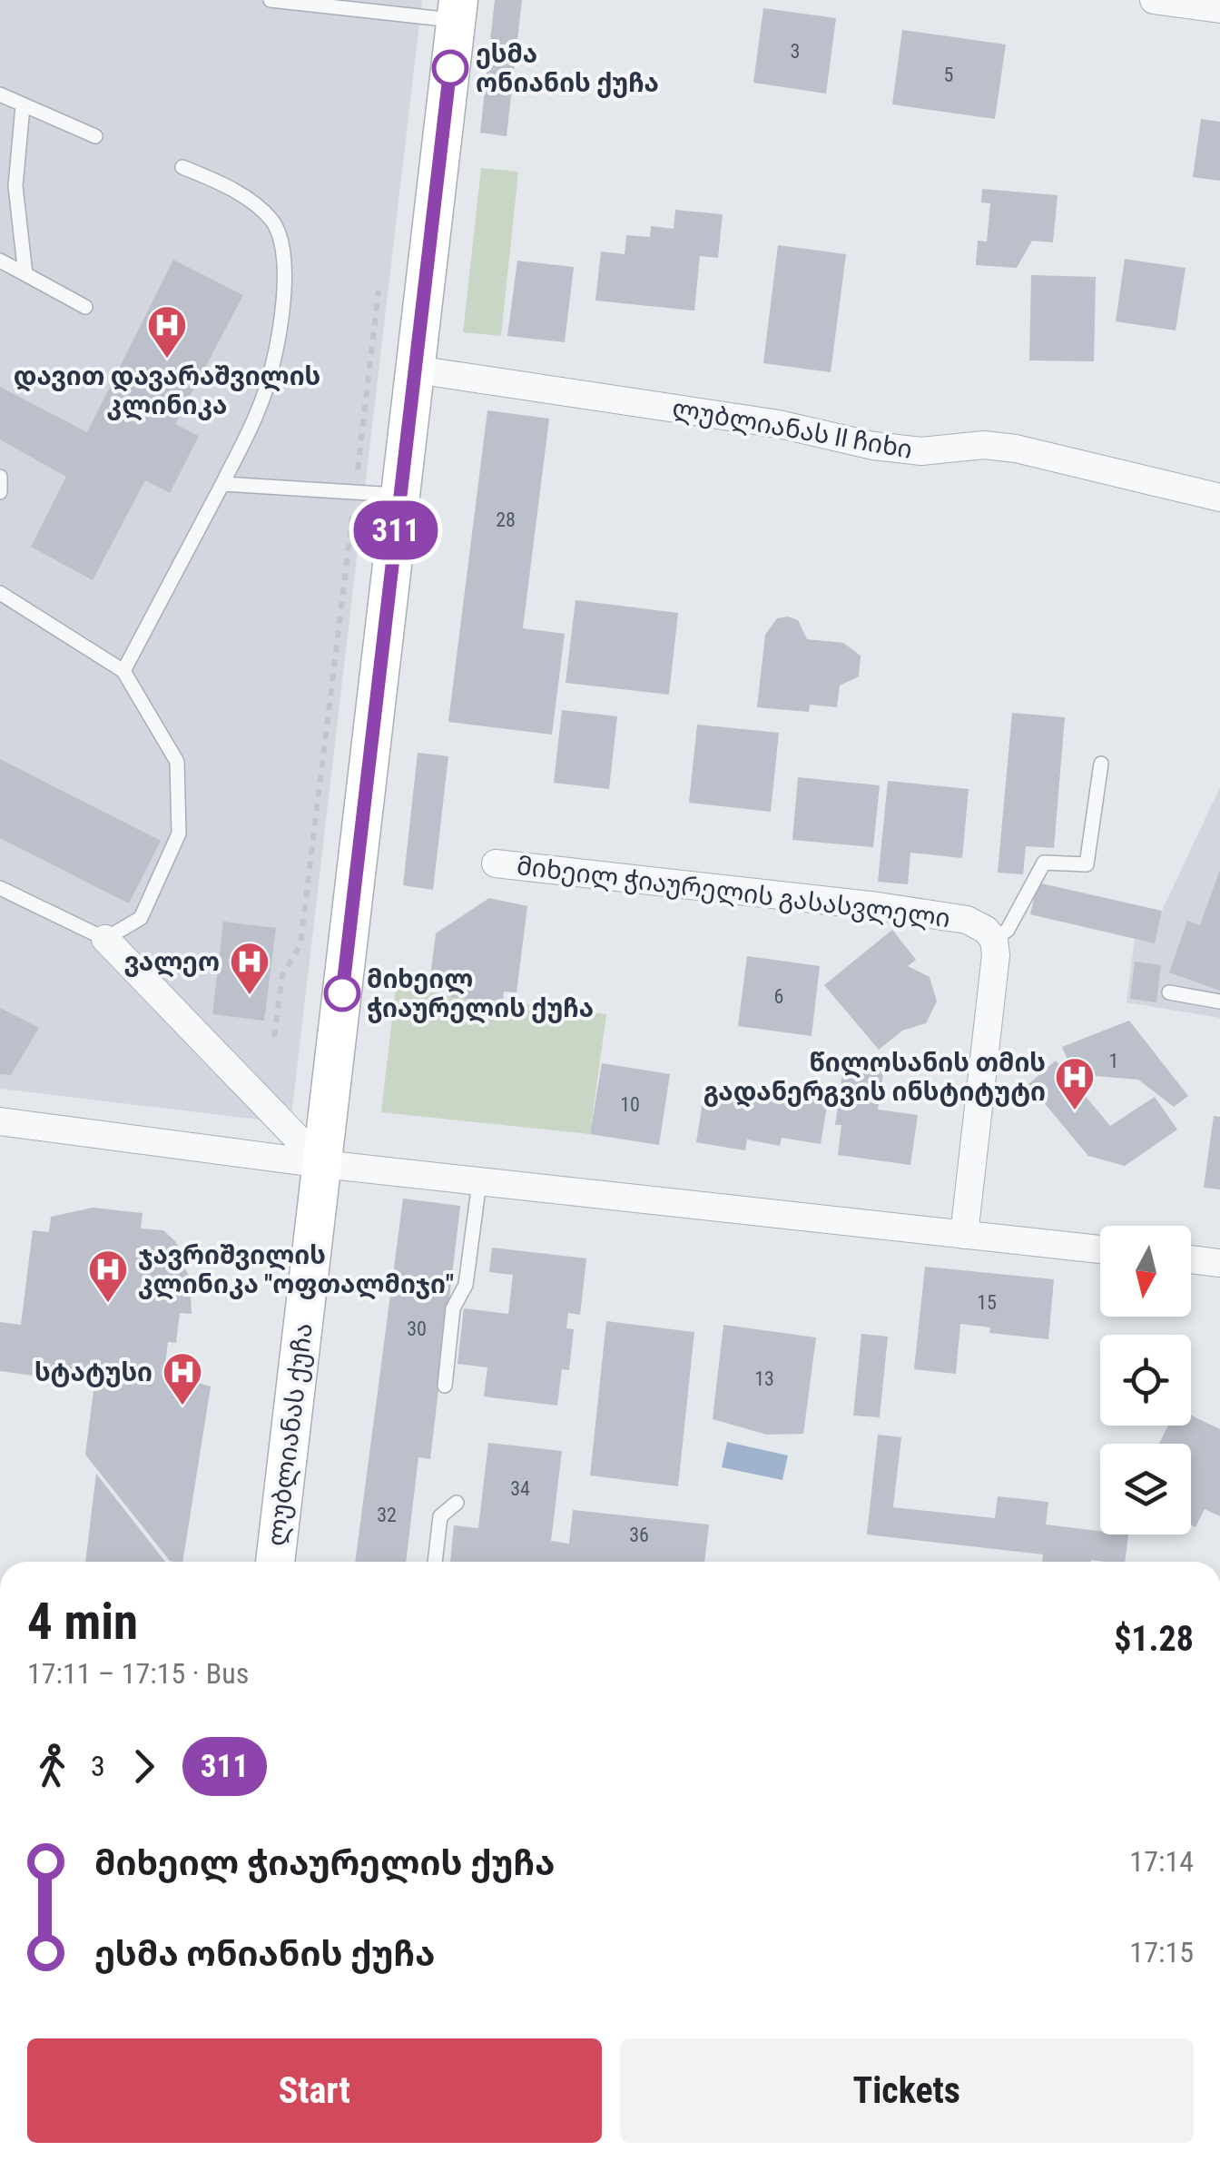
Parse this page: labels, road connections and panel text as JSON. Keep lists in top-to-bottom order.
{
  "streets": {
    "street": ["ლუბლიანას II ჩიხი", "მიხეილ ჭიაურელის გასასვლელი", "ლუბლიანას ქუჩა"]
  },
  "crossings": [
    ["ლუბლიანას II ჩიხი", "ლუბლიანას ქუჩა"]
  ],
  "places": {
    "other": ["ესმა ონიანის ქუჩა", "მიხეილ ჭიაურელის ქუჩა"],
    "hospital": [
      "დავით დავარაშვილის კლინიკა",
      "ვალეო",
      "წილოსანის თმის გადანერგვის ინსტიტუტი",
      "ჯავრიშვილის კლინიკა \"ოფთალმიჯი\"",
      "სტატუსი"
    ]
  },
  "lines": ["bus line 311"],
  "house_numbers": [
    "3",
    "5",
    "28",
    "6",
    "1",
    "10",
    "15",
    "30",
    "13",
    "34",
    "32",
    "36"
  ],
  "north": "bottom",
  "page": {
    "on_map": "311",
    "heading": ["4 min", "17:11 – 17:15 · Bus", "$1.28"],
    "legs": ["3", "311"],
    "list": [
      {
        "name": "მიხეილ ჭიაურელის ქუჩა",
        "value": "17:14"
      },
      {
        "name": "ესმა ონიანის ქუჩა",
        "value": "17:15"
      }
    ],
    "buttons": ["Start", "Tickets"]
  }
}
